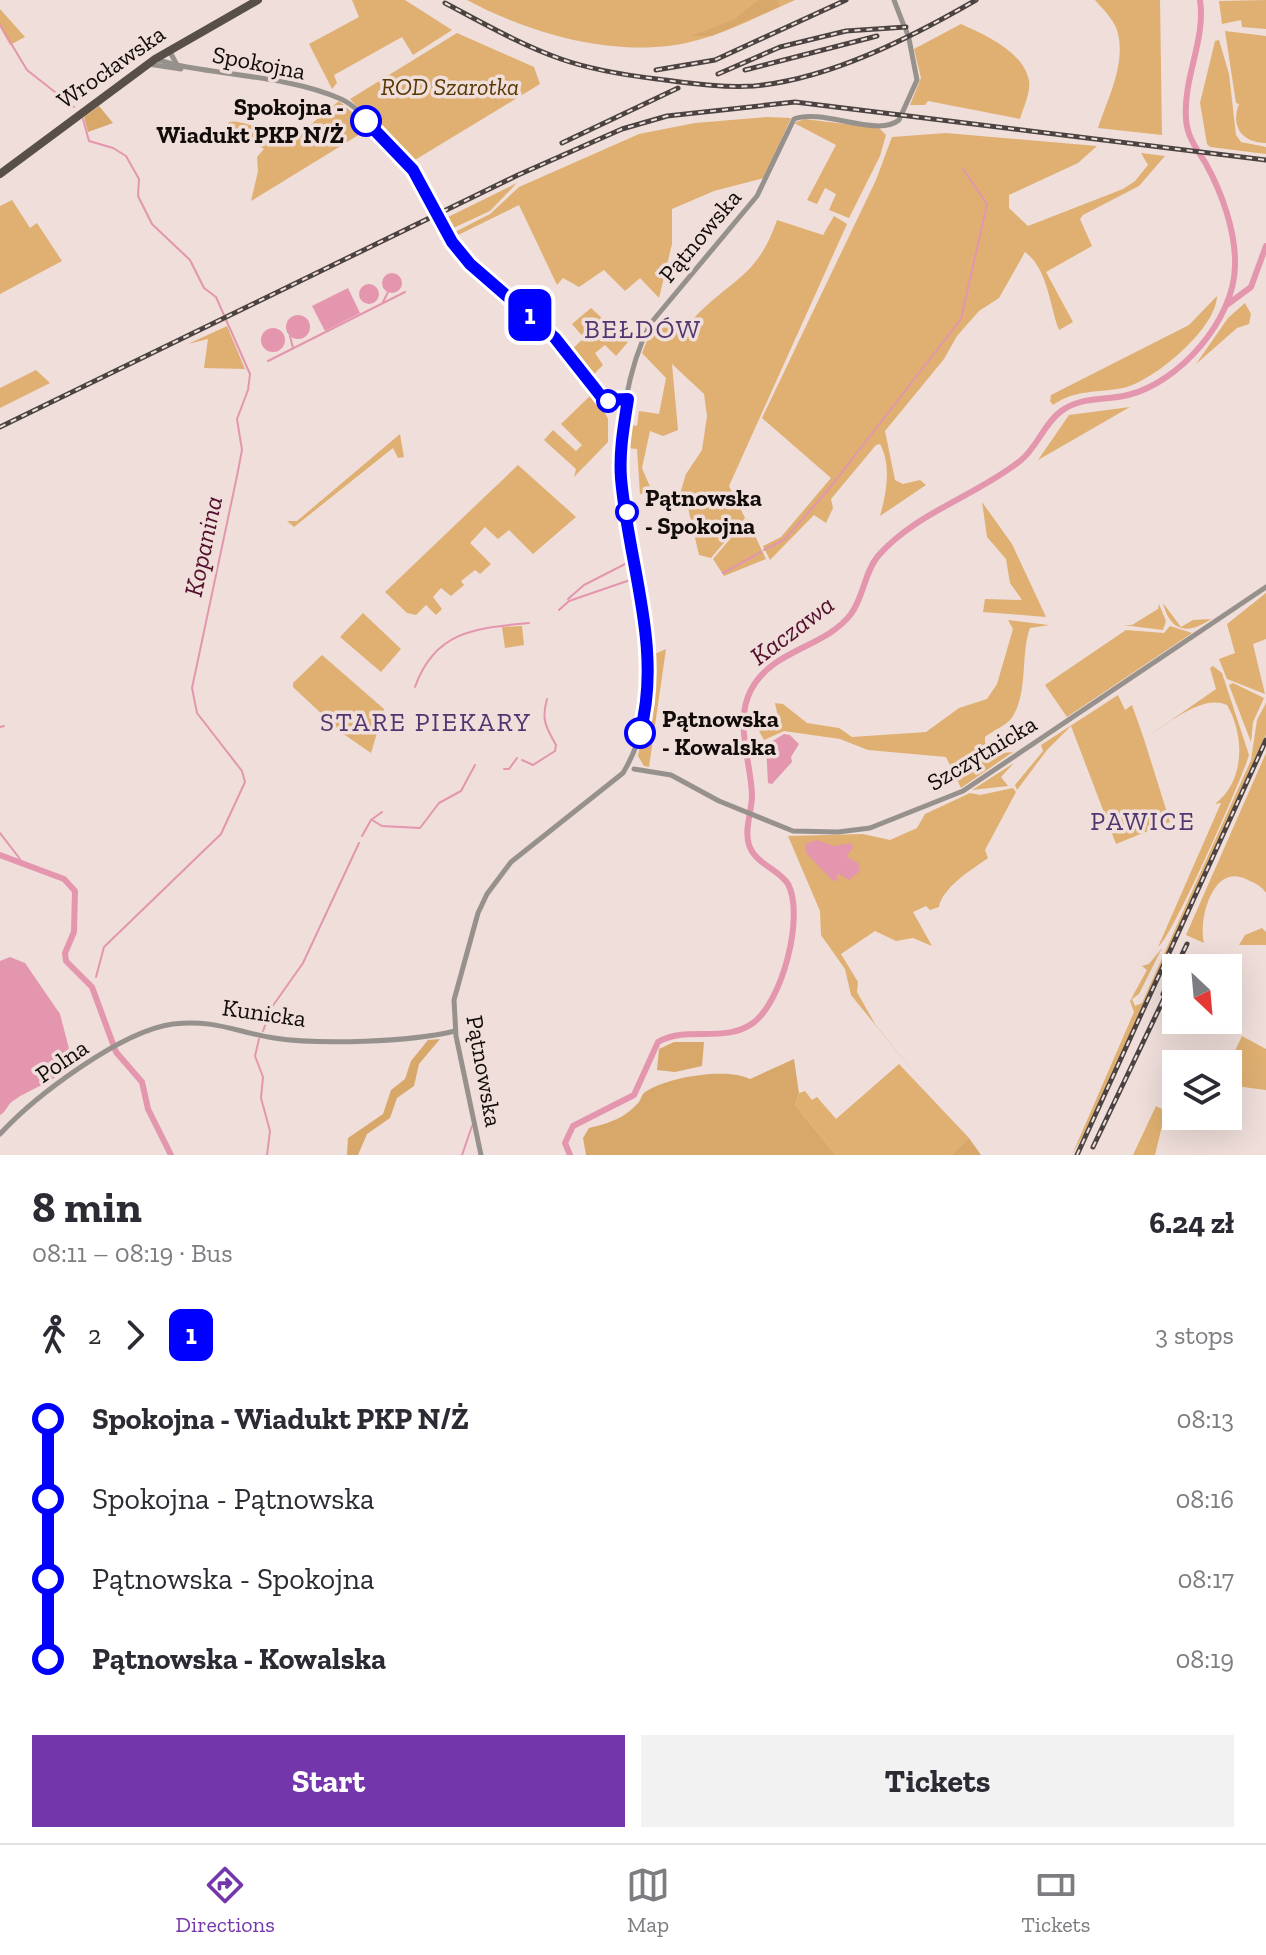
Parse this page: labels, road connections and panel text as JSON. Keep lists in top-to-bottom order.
{
  "streets": {
    "main road": ["Wrocławska"],
    "street": [
      "Spokojna",
      "Pątnowska",
      "Szczytnicka",
      "Kunicka",
      "Polna"
    ]
  },
  "crossings": [
    ["Spokojna", "Wrocławska"],
    ["Spokojna", "Pątnowska"],
    ["Pątnowska", "Szczytnicka"],
    ["Pątnowska", "Kunicka"],
    ["Kunicka", "Polna"]
  ],
  "districts": ["BEŁDÓW", "STARE PIEKARY", "PAWICE"],
  "water": ["Kopanina", "Kaczawa"],
  "parks": ["ROD Szarotka"],
  "places": ["Spokojna - Wiadukt PKP N/Ż", "Pątnowska - Spokojna", "Pątnowska - Kowalska"],
  "lines": ["bus line 1"],
  "north": "bottom right",
  "page": {
    "on_map": "1",
    "heading": ["8 min", "08:11 – 08:19 · Bus", "6.24 zł"],
    "legs": ["2", "1", "3 stops"],
    "list": [
      {
        "name": "Spokojna - Wiadukt PKP N/Ż",
        "value": "08:13"
      },
      {
        "name": "Spokojna - Pątnowska",
        "value": "08:16"
      },
      {
        "name": "Pątnowska - Spokojna",
        "value": "08:17"
      },
      {
        "name": "Pątnowska - Kowalska",
        "value": "08:19"
      }
    ],
    "buttons": ["Start", "Tickets"],
    "tabs": ["Directions", "Map", "Tickets"]
  }
}
